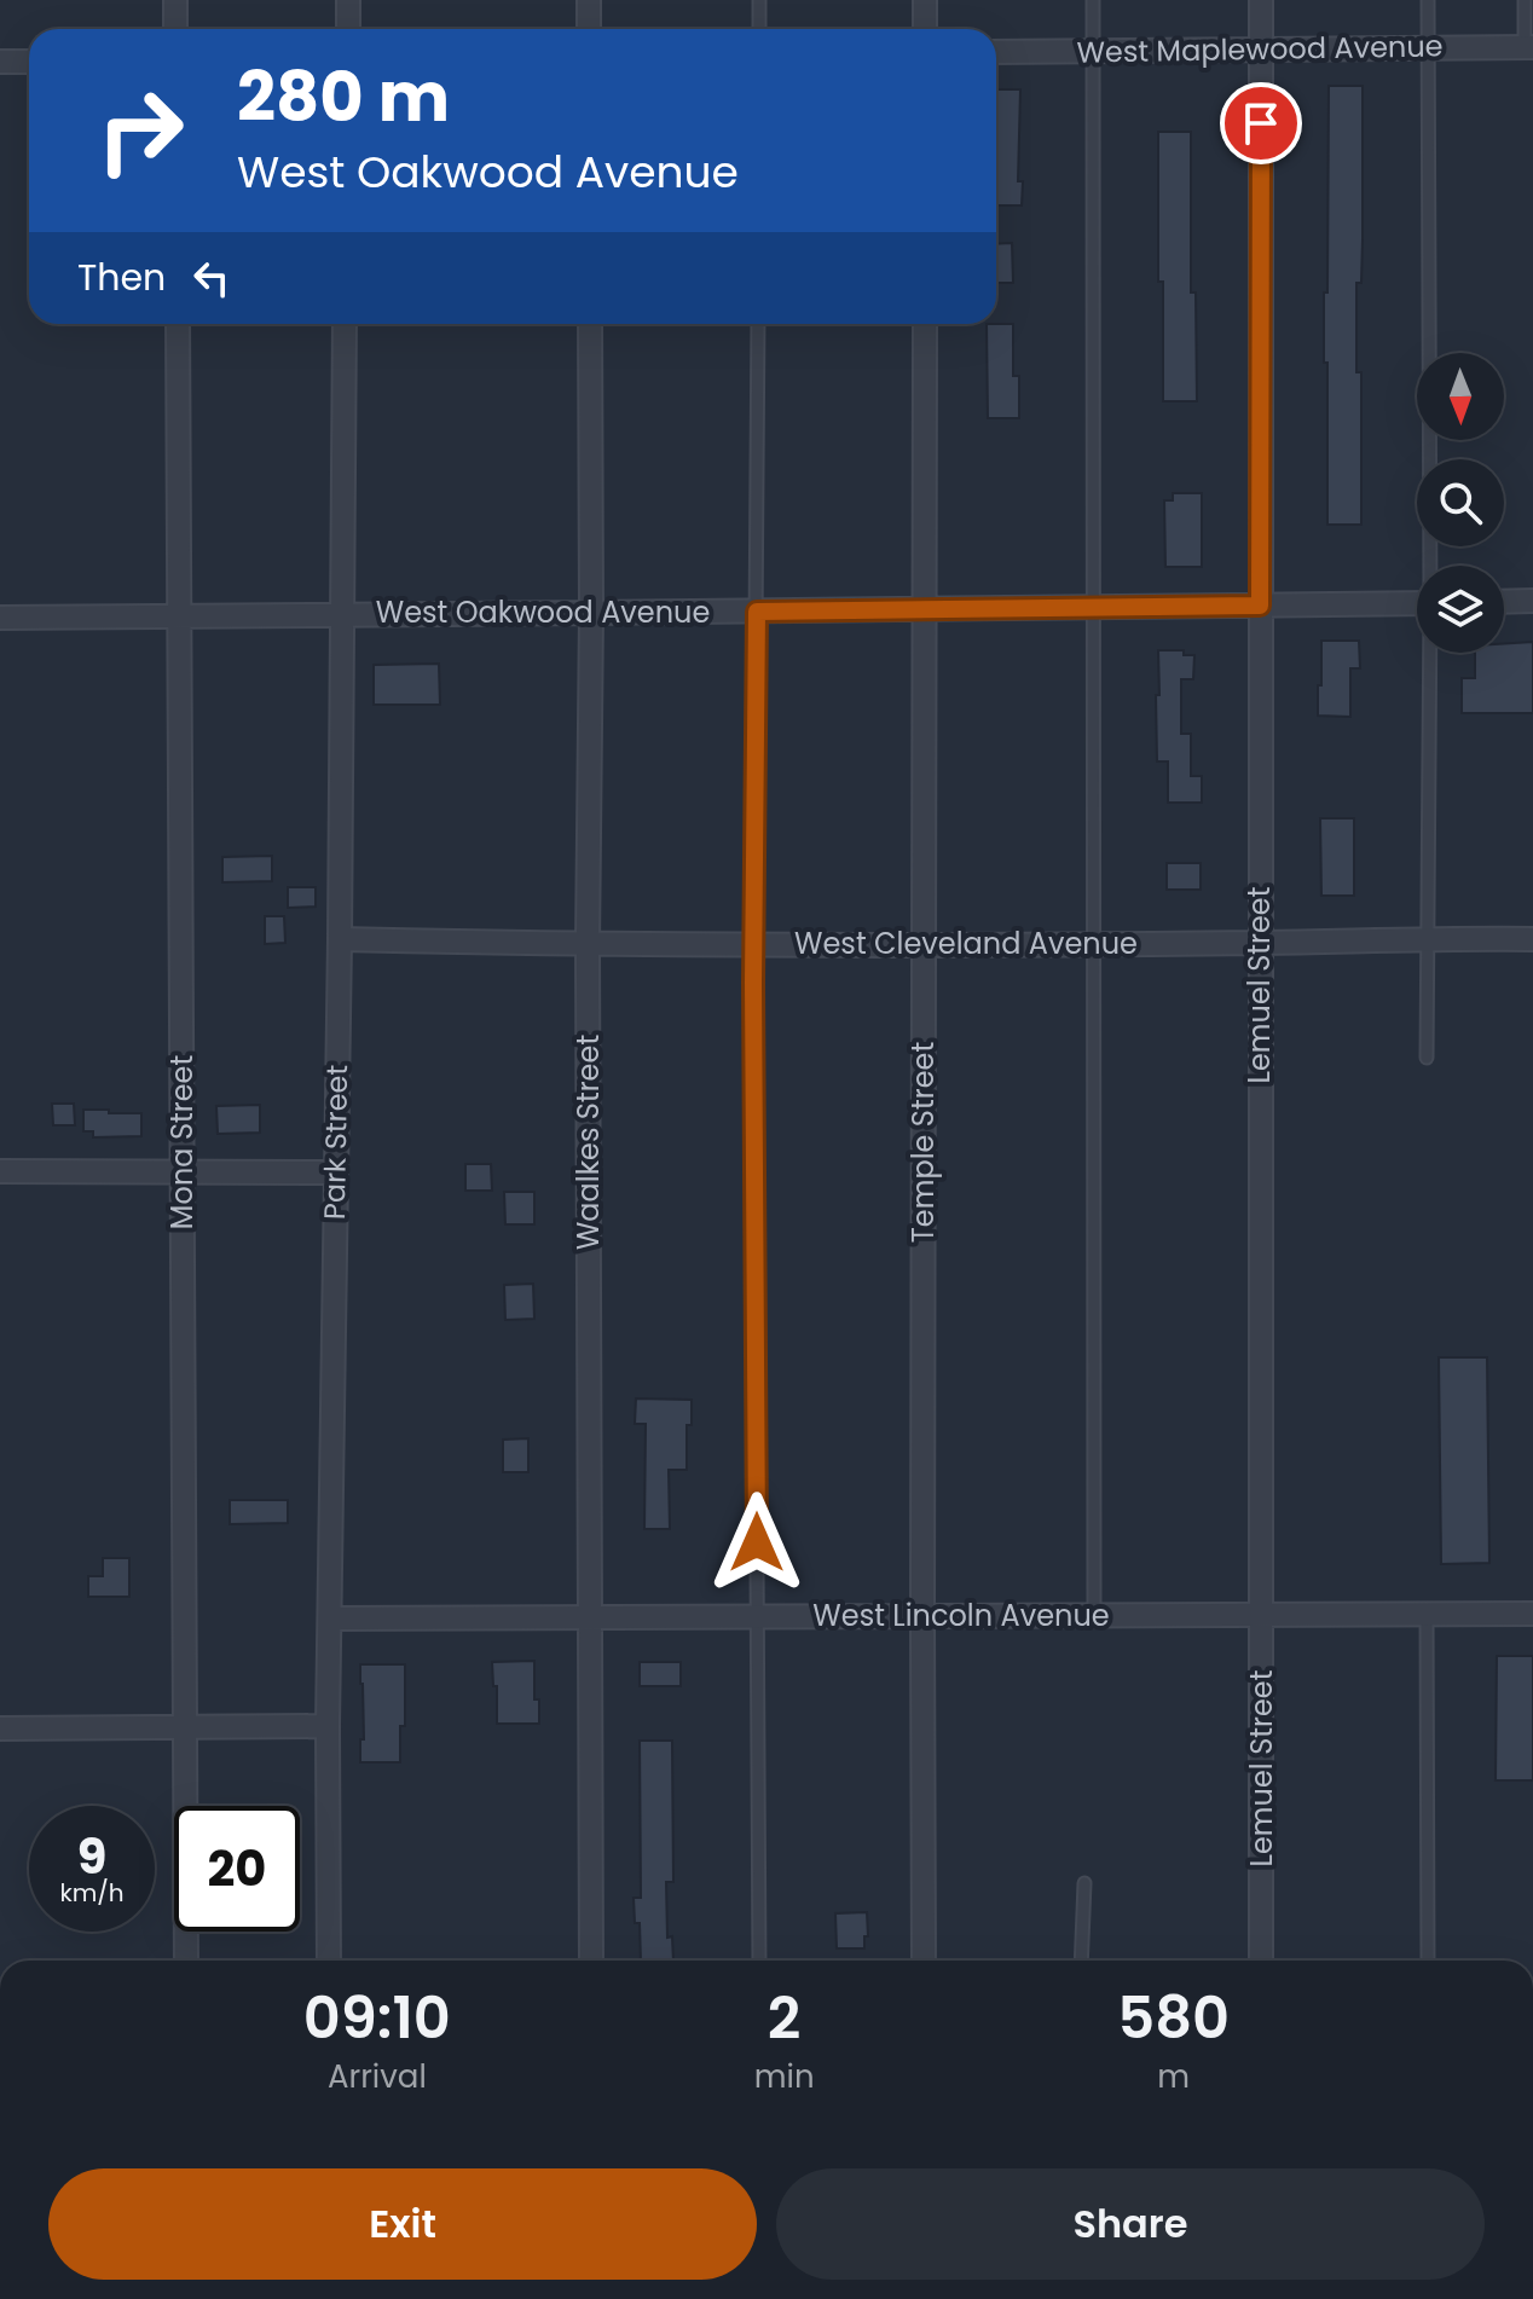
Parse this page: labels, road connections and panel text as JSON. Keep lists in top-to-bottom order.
{
  "streets": {
    "street": [
      "West Maplewood Avenue",
      "West Oakwood Avenue",
      "West Cleveland Avenue",
      "Lemuel Street",
      "Mona Street",
      "Park Street",
      "Waalkes Street",
      "Temple Street",
      "West Lincoln Avenue"
    ]
  },
  "crossings": [
    ["West Maplewood Avenue", "Lemuel Street"],
    ["West Oakwood Avenue", "Lemuel Street"],
    ["West Oakwood Avenue", "Mona Street"],
    ["West Oakwood Avenue", "Park Street"],
    ["West Oakwood Avenue", "Waalkes Street"],
    ["West Oakwood Avenue", "Temple Street"],
    ["West Cleveland Avenue", "Lemuel Street"],
    ["West Cleveland Avenue", "Park Street"],
    ["West Cleveland Avenue", "Waalkes Street"],
    ["West Cleveland Avenue", "Temple Street"],
    ["Lemuel Street", "West Lincoln Avenue"],
    ["Park Street", "West Lincoln Avenue"],
    ["Waalkes Street", "West Lincoln Avenue"],
    ["Temple Street", "West Lincoln Avenue"]
  ],
  "north": "bottom",
  "page": {
    "turn": ["280 m", "West Oakwood Avenue"],
    "then": "Then",
    "speed": "9 km/h",
    "limit": "20",
    "eta": [
      "09:10",
      "Arrival",
      "2",
      "min",
      "580",
      "m"
    ],
    "buttons": ["Exit", "Share"]
  }
}
